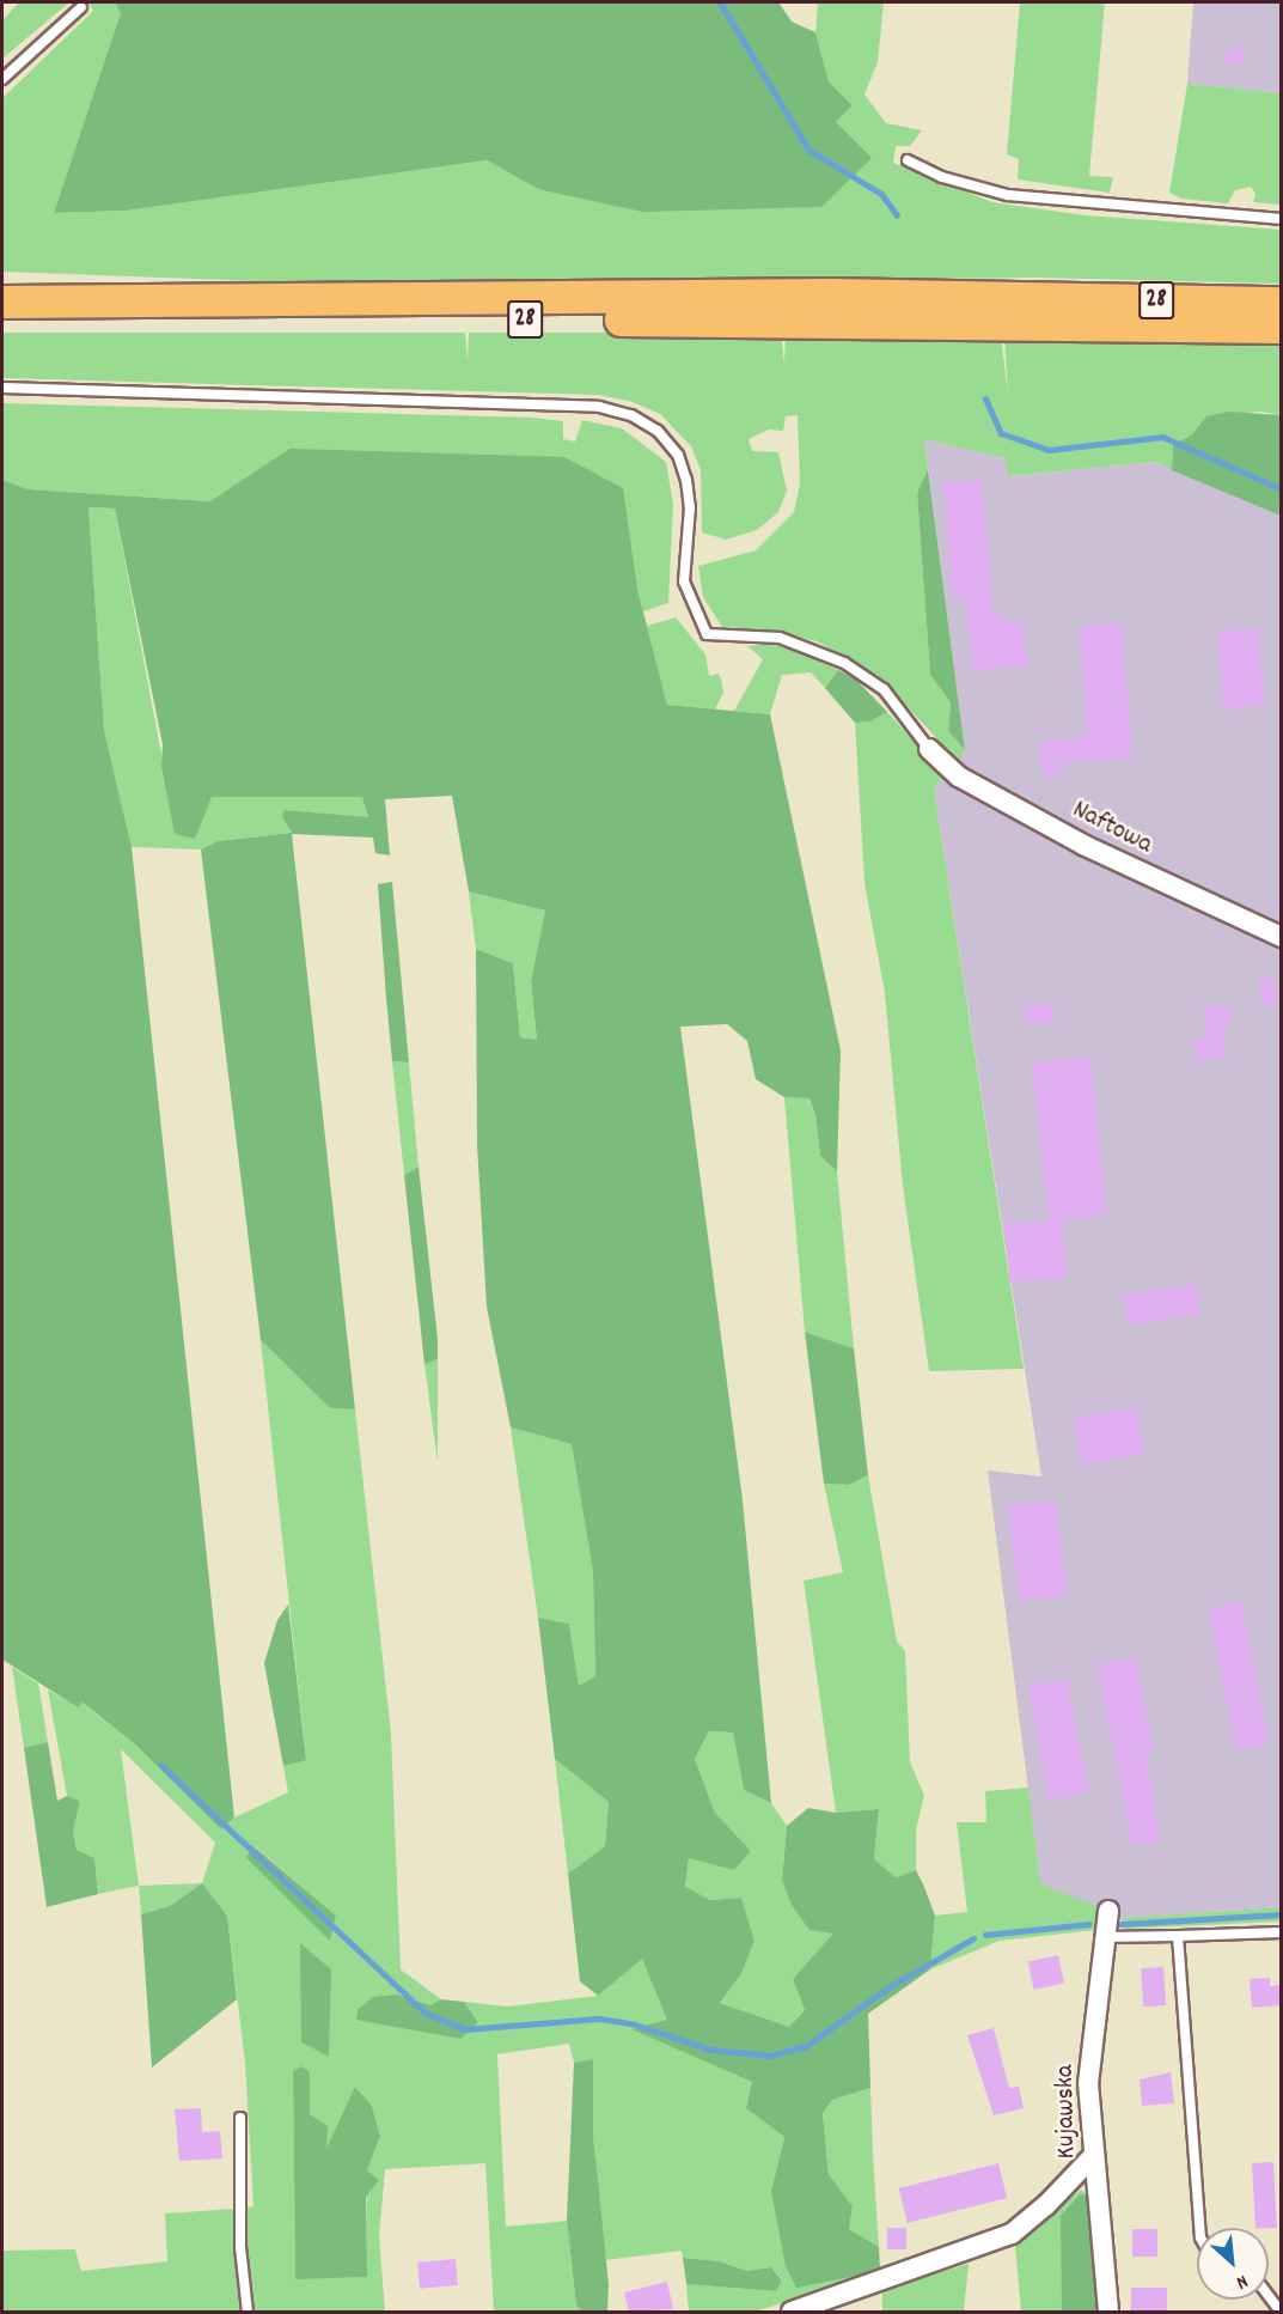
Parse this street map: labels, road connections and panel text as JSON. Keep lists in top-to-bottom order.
{
  "streets": {
    "main road": ["28"],
    "street": ["Naftowa", "Kujawska"]
  },
  "north": "bottom right"
}
